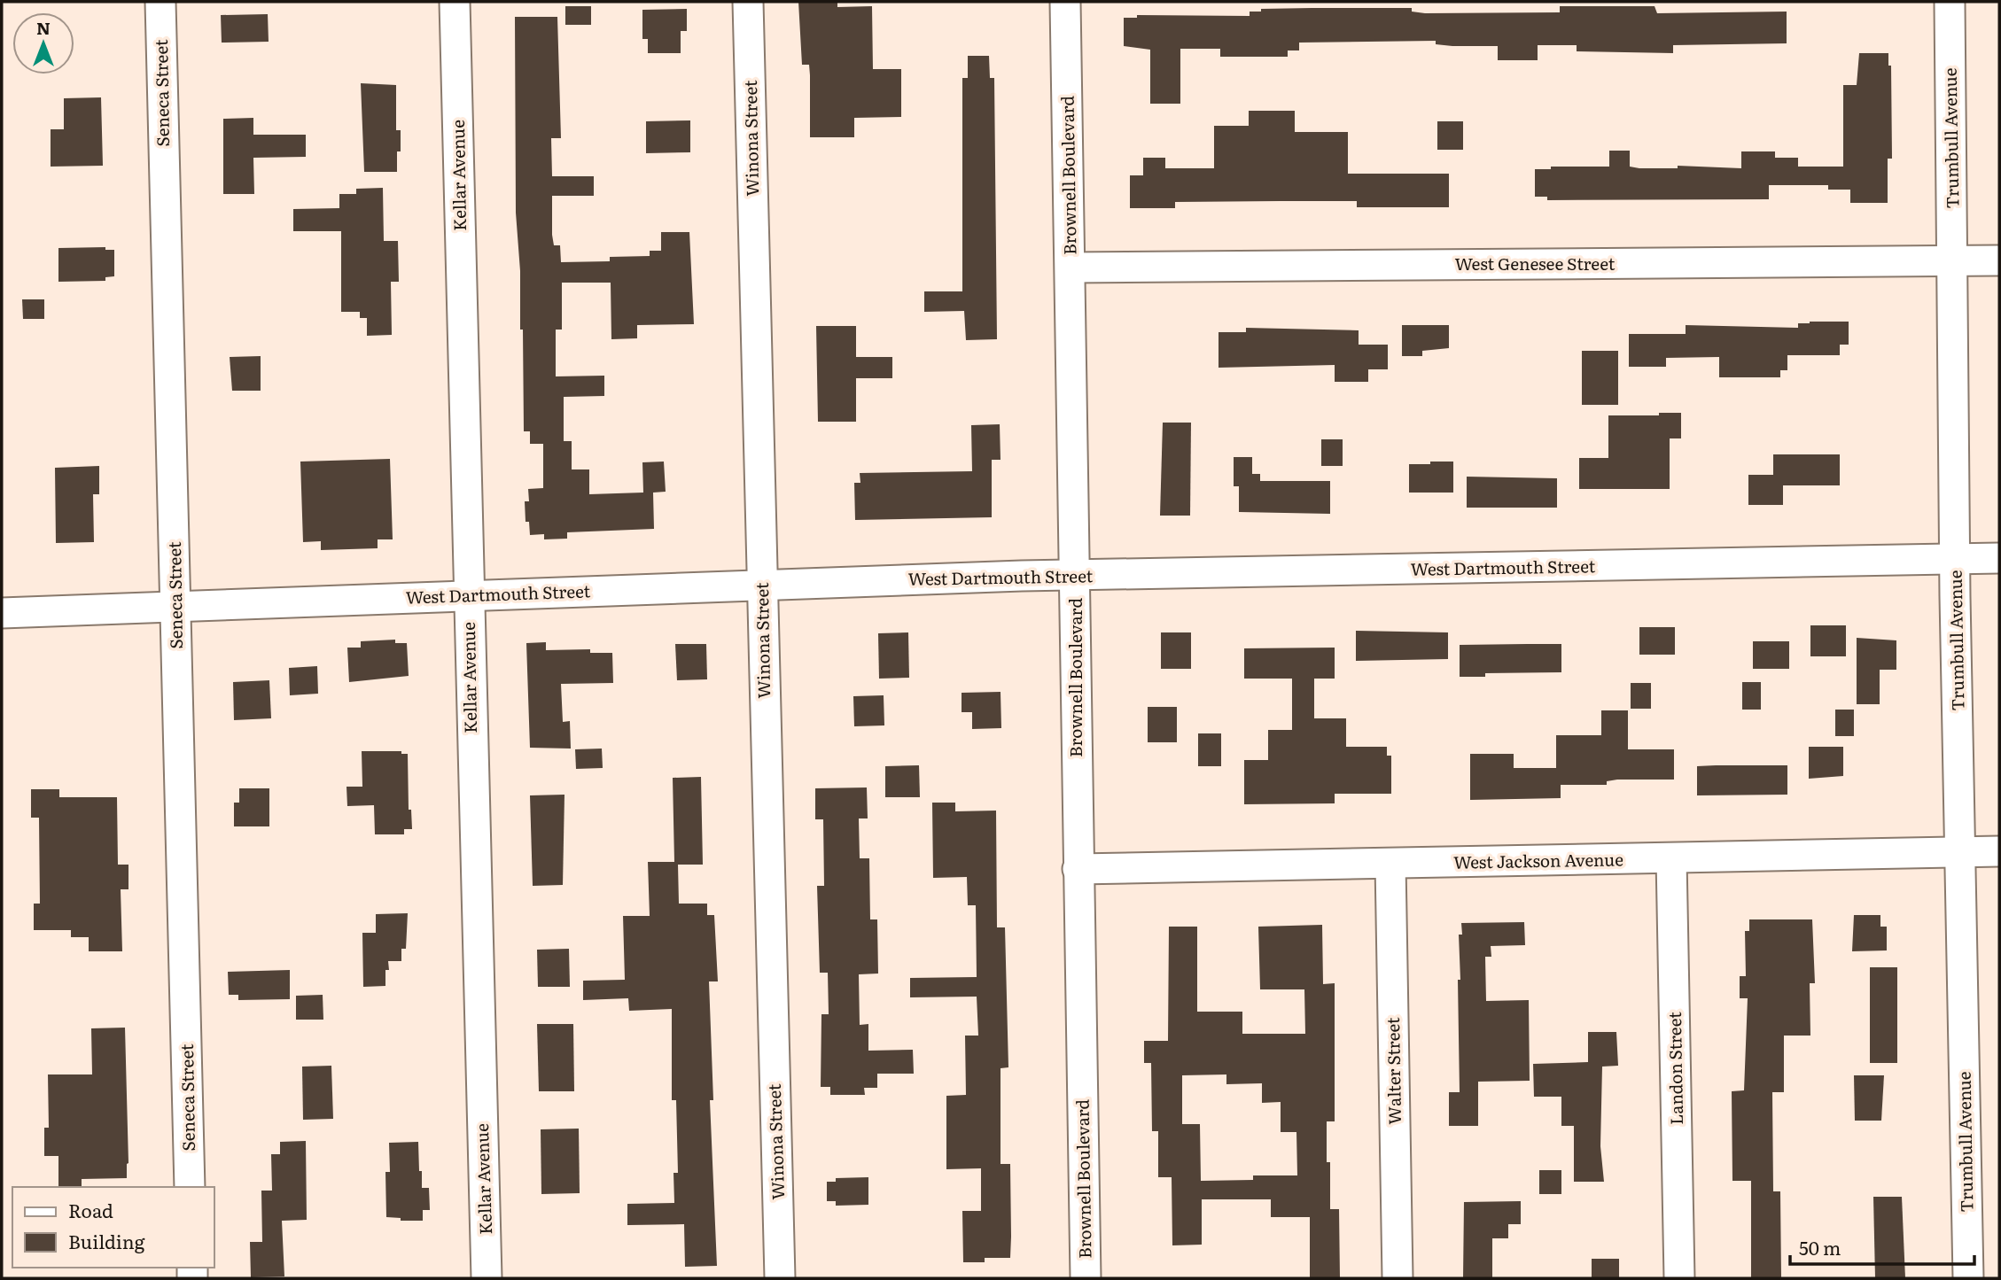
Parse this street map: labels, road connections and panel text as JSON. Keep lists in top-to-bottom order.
{
  "streets": {
    "street": [
      "Seneca Street",
      "Winona Street",
      "Trumbull Avenue",
      "Kellar Avenue",
      "Brownell Boulevard",
      "West Genesee Street",
      "West Dartmouth Street",
      "West Jackson Avenue",
      "Landon Street",
      "Walter Street"
    ]
  },
  "crossings": [
    ["Seneca Street", "West Dartmouth Street"],
    ["Winona Street", "West Dartmouth Street"],
    ["Trumbull Avenue", "West Genesee Street"],
    ["Trumbull Avenue", "West Dartmouth Street"],
    ["Trumbull Avenue", "West Jackson Avenue"],
    ["Kellar Avenue", "West Dartmouth Street"],
    ["Brownell Boulevard", "West Genesee Street"],
    ["Brownell Boulevard", "West Dartmouth Street"],
    ["Brownell Boulevard", "West Jackson Avenue"],
    ["West Jackson Avenue", "Landon Street"],
    ["West Jackson Avenue", "Walter Street"]
  ],
  "legend": ["Road", "Building"],
  "scale_bar": "50 m",
  "north": "top"
}
